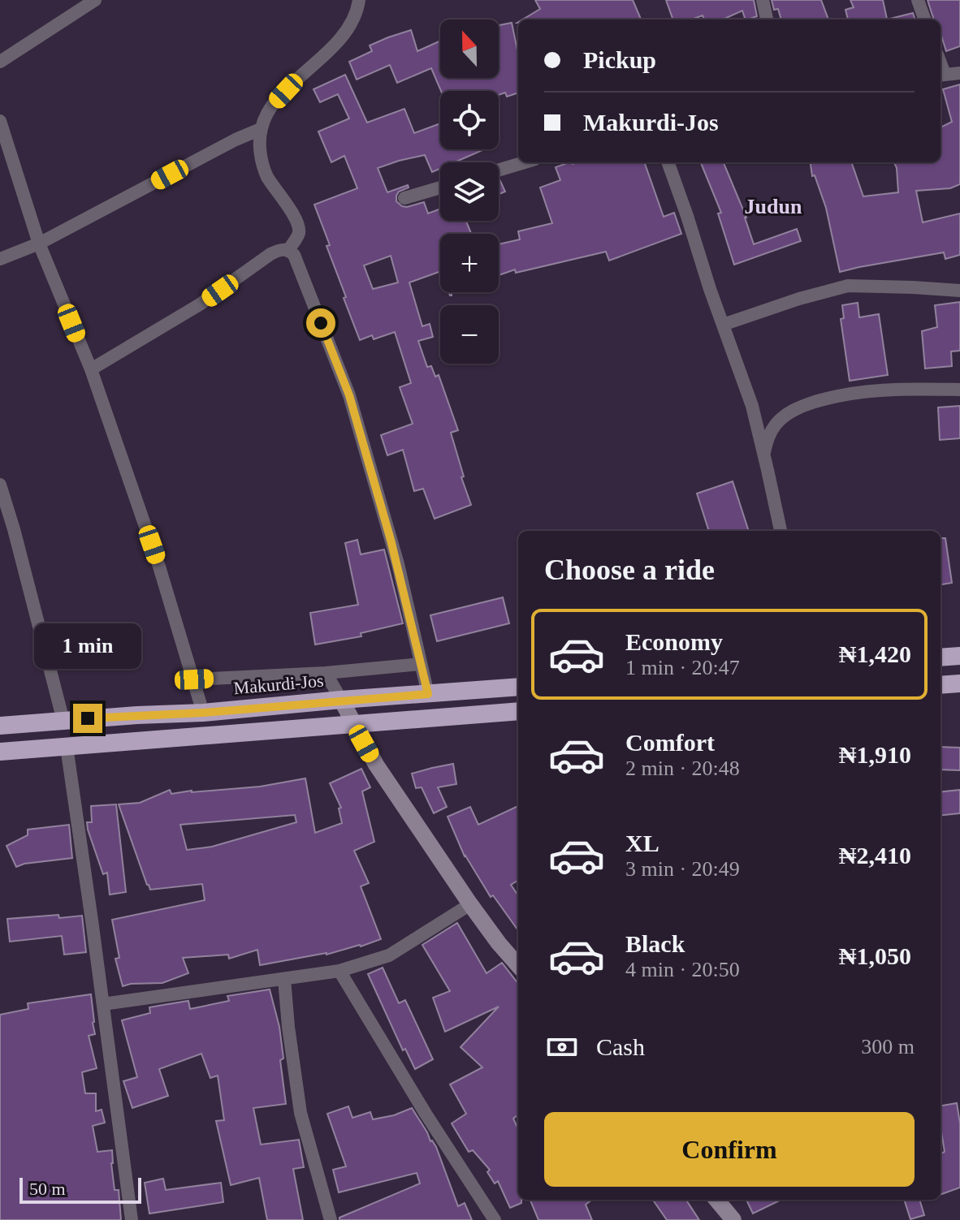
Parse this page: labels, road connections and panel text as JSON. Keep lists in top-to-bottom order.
{
  "streets": {
    "highway": ["Makurdi-Jos"]
  },
  "districts": ["Judun"],
  "scale_bar": "50 m",
  "north": "top",
  "page": {
    "map_buttons": ["+", "−"],
    "banner": ["Pickup", "Makurdi-Jos"],
    "heading": "Choose a ride",
    "list": [
      {
        "name": "Economy",
        "note": "1 min · 20:47",
        "value": "₦1,420"
      },
      {
        "name": "Comfort",
        "note": "2 min · 20:48",
        "value": "₦1,910"
      },
      {
        "name": "XL",
        "note": "3 min · 20:49",
        "value": "₦2,410"
      },
      {
        "name": "Black",
        "note": "4 min · 20:50",
        "value": "₦1,050"
      }
    ],
    "bubble": "1 min",
    "pay": ["Cash", "300 m"],
    "buttons": "Confirm",
    "scale": "50 m"
  }
}
